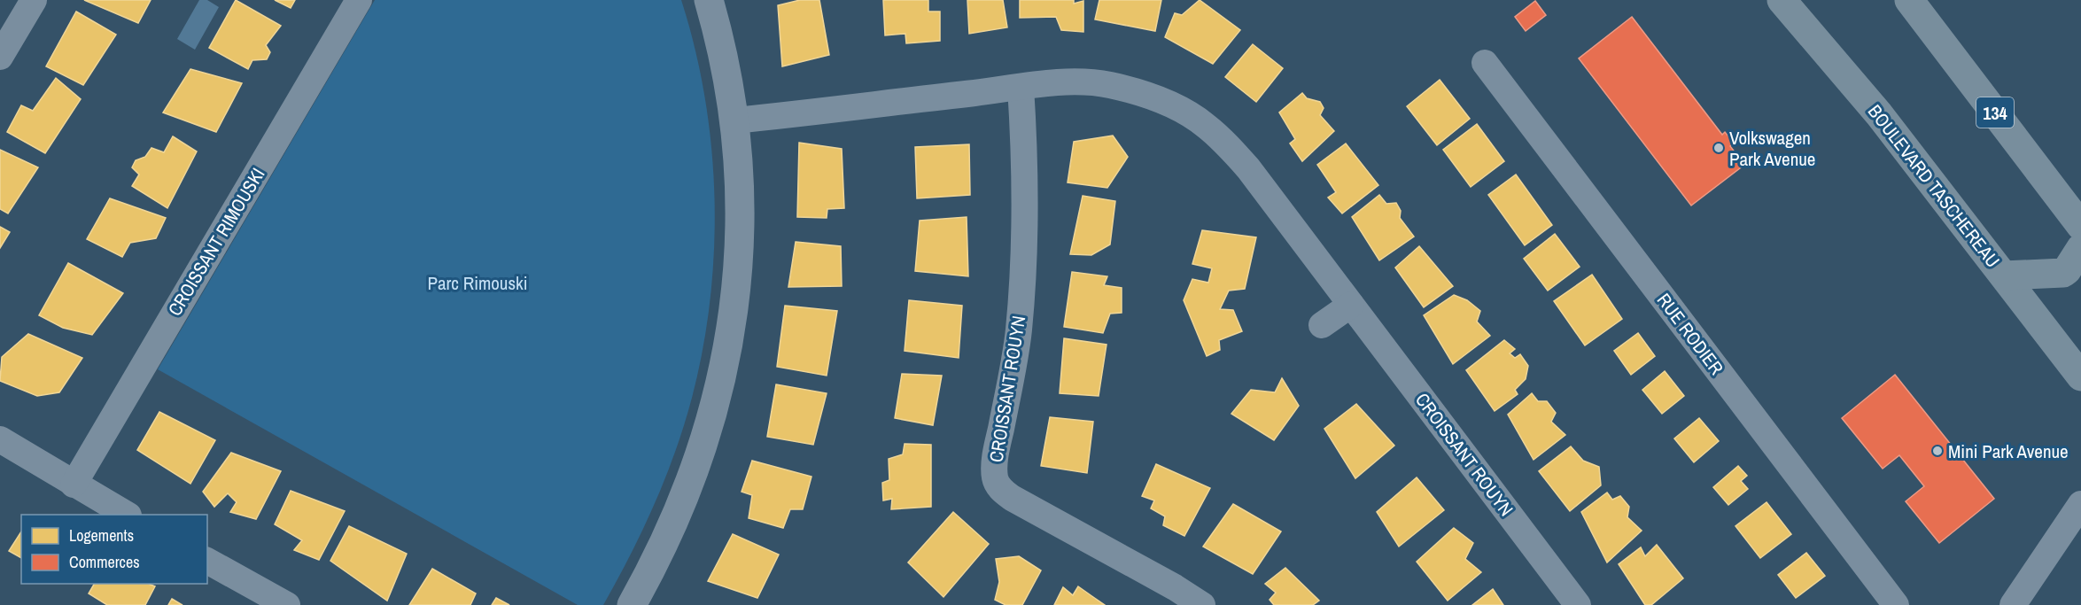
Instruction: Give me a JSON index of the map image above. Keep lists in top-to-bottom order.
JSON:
{
  "streets": {
    "main road": ["134", "BOULEVARD TASCHEREAU"],
    "street": ["CROISSANT RIMOUSKI", "RUE RODIER", "CROISSANT ROUYN"]
  },
  "parks": ["Parc Rimouski"],
  "places": ["Volkswagen Park Avenue", "Mini Park Avenue"],
  "legend": ["Logements", "Commerces"]
}
